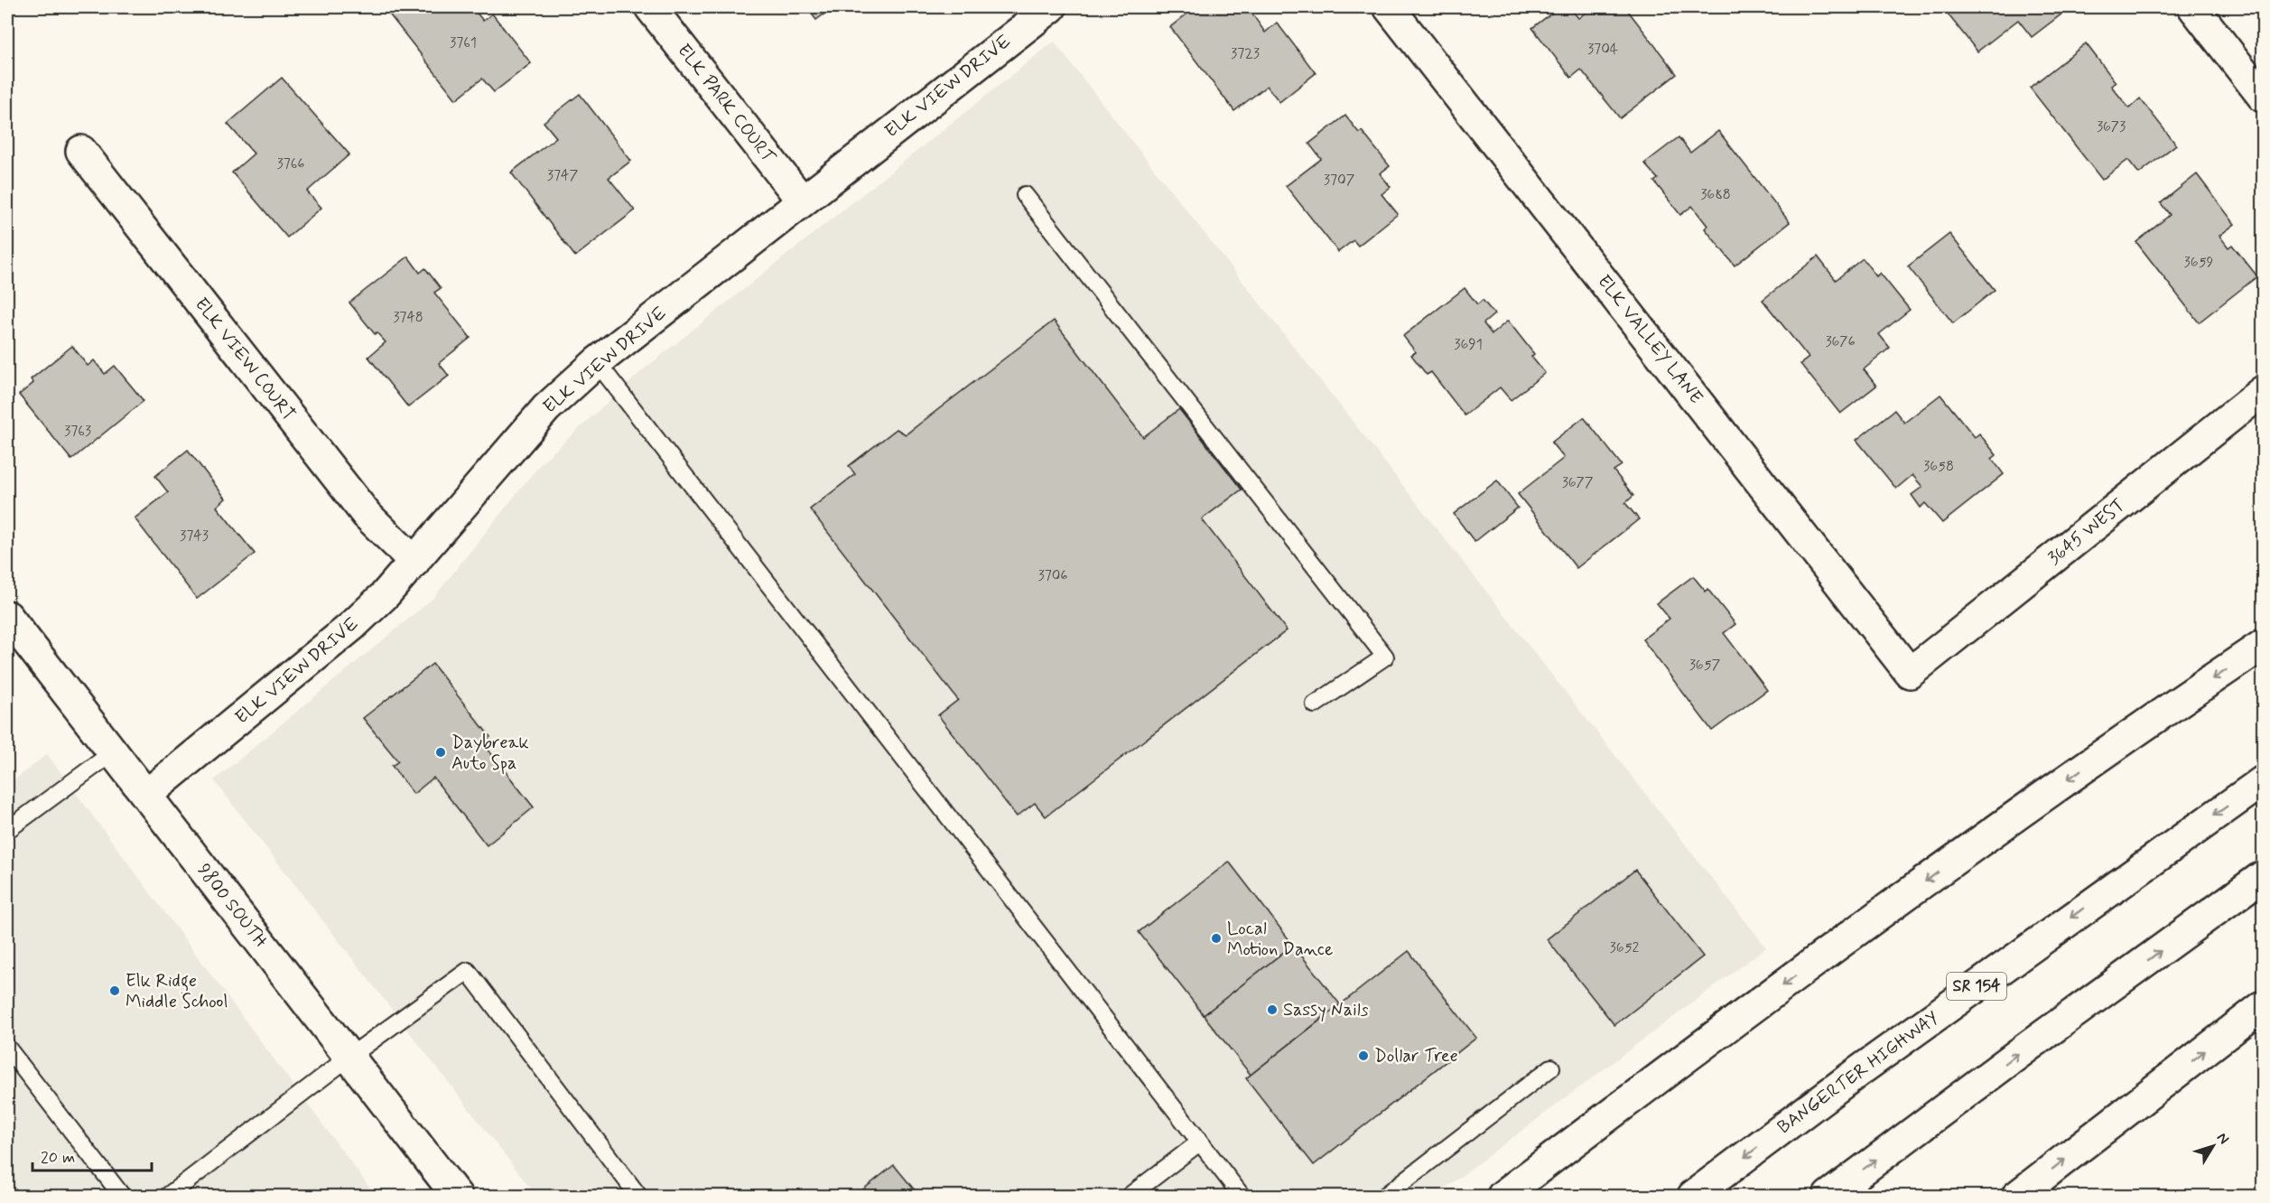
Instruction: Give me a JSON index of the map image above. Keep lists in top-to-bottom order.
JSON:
{
  "streets": {
    "main road": [
      "ELK VIEW DRIVE",
      "ELK PARK COURT",
      "ELK VALLEY LANE",
      "ELK VIEW COURT",
      "3645 WEST",
      "9800 SOUTH",
      "SR 154",
      "BANGERTER HIGHWAY"
    ]
  },
  "crossings": [
    ["ELK VIEW DRIVE", "ELK PARK COURT"],
    ["ELK VIEW DRIVE", "ELK VIEW COURT"],
    ["ELK VIEW DRIVE", "9800 SOUTH"],
    ["ELK VALLEY LANE", "3645 WEST"]
  ],
  "places": [
    "Daybreak Auto Spa",
    "Local Motion Dance",
    "Elk Ridge Middle School",
    "Sassy Nails",
    "Dollar Tree"
  ],
  "house_numbers": [
    "3761",
    "3704",
    "3723",
    "3673",
    "3766",
    "3747",
    "3707",
    "3688",
    "3659",
    "3748",
    "3676",
    "3691",
    "3763",
    "3658",
    "3677",
    "3743",
    "3706",
    "3657",
    "3652"
  ],
  "scale_bar": "20 m",
  "north": "top right"
}
